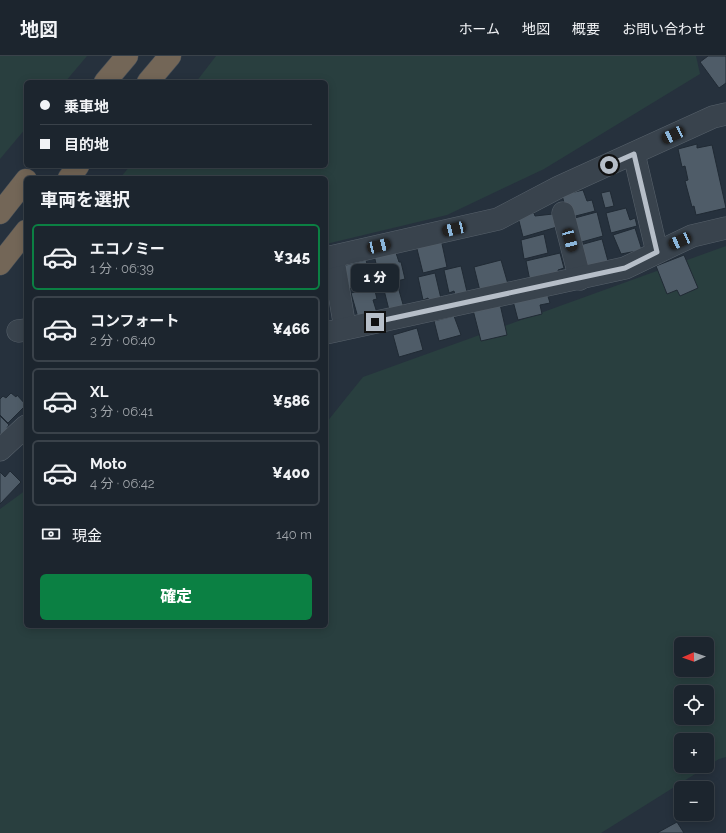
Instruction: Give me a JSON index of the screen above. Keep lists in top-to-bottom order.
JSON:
{
  "north": "left",
  "page": {
    "header": "地図",
    "nav": [
      "ホーム",
      "地図",
      "概要",
      "お問い合わせ"
    ],
    "banner": ["乗車地", "目的地"],
    "heading": "車両を選択",
    "list": [
      {
        "name": "エコノミー",
        "note": "1 分 · 06:39",
        "value": "¥345"
      },
      {
        "name": "コンフォート",
        "note": "2 分 · 06:40",
        "value": "¥466"
      },
      {
        "name": "XL",
        "note": "3 分 · 06:41",
        "value": "¥586"
      },
      {
        "name": "Moto",
        "note": "4 分 · 06:42",
        "value": "¥400"
      }
    ],
    "bubble": "1 分",
    "pay": ["現金", "140 m"],
    "buttons": "確定",
    "map_buttons": ["+", "−"]
  }
}
